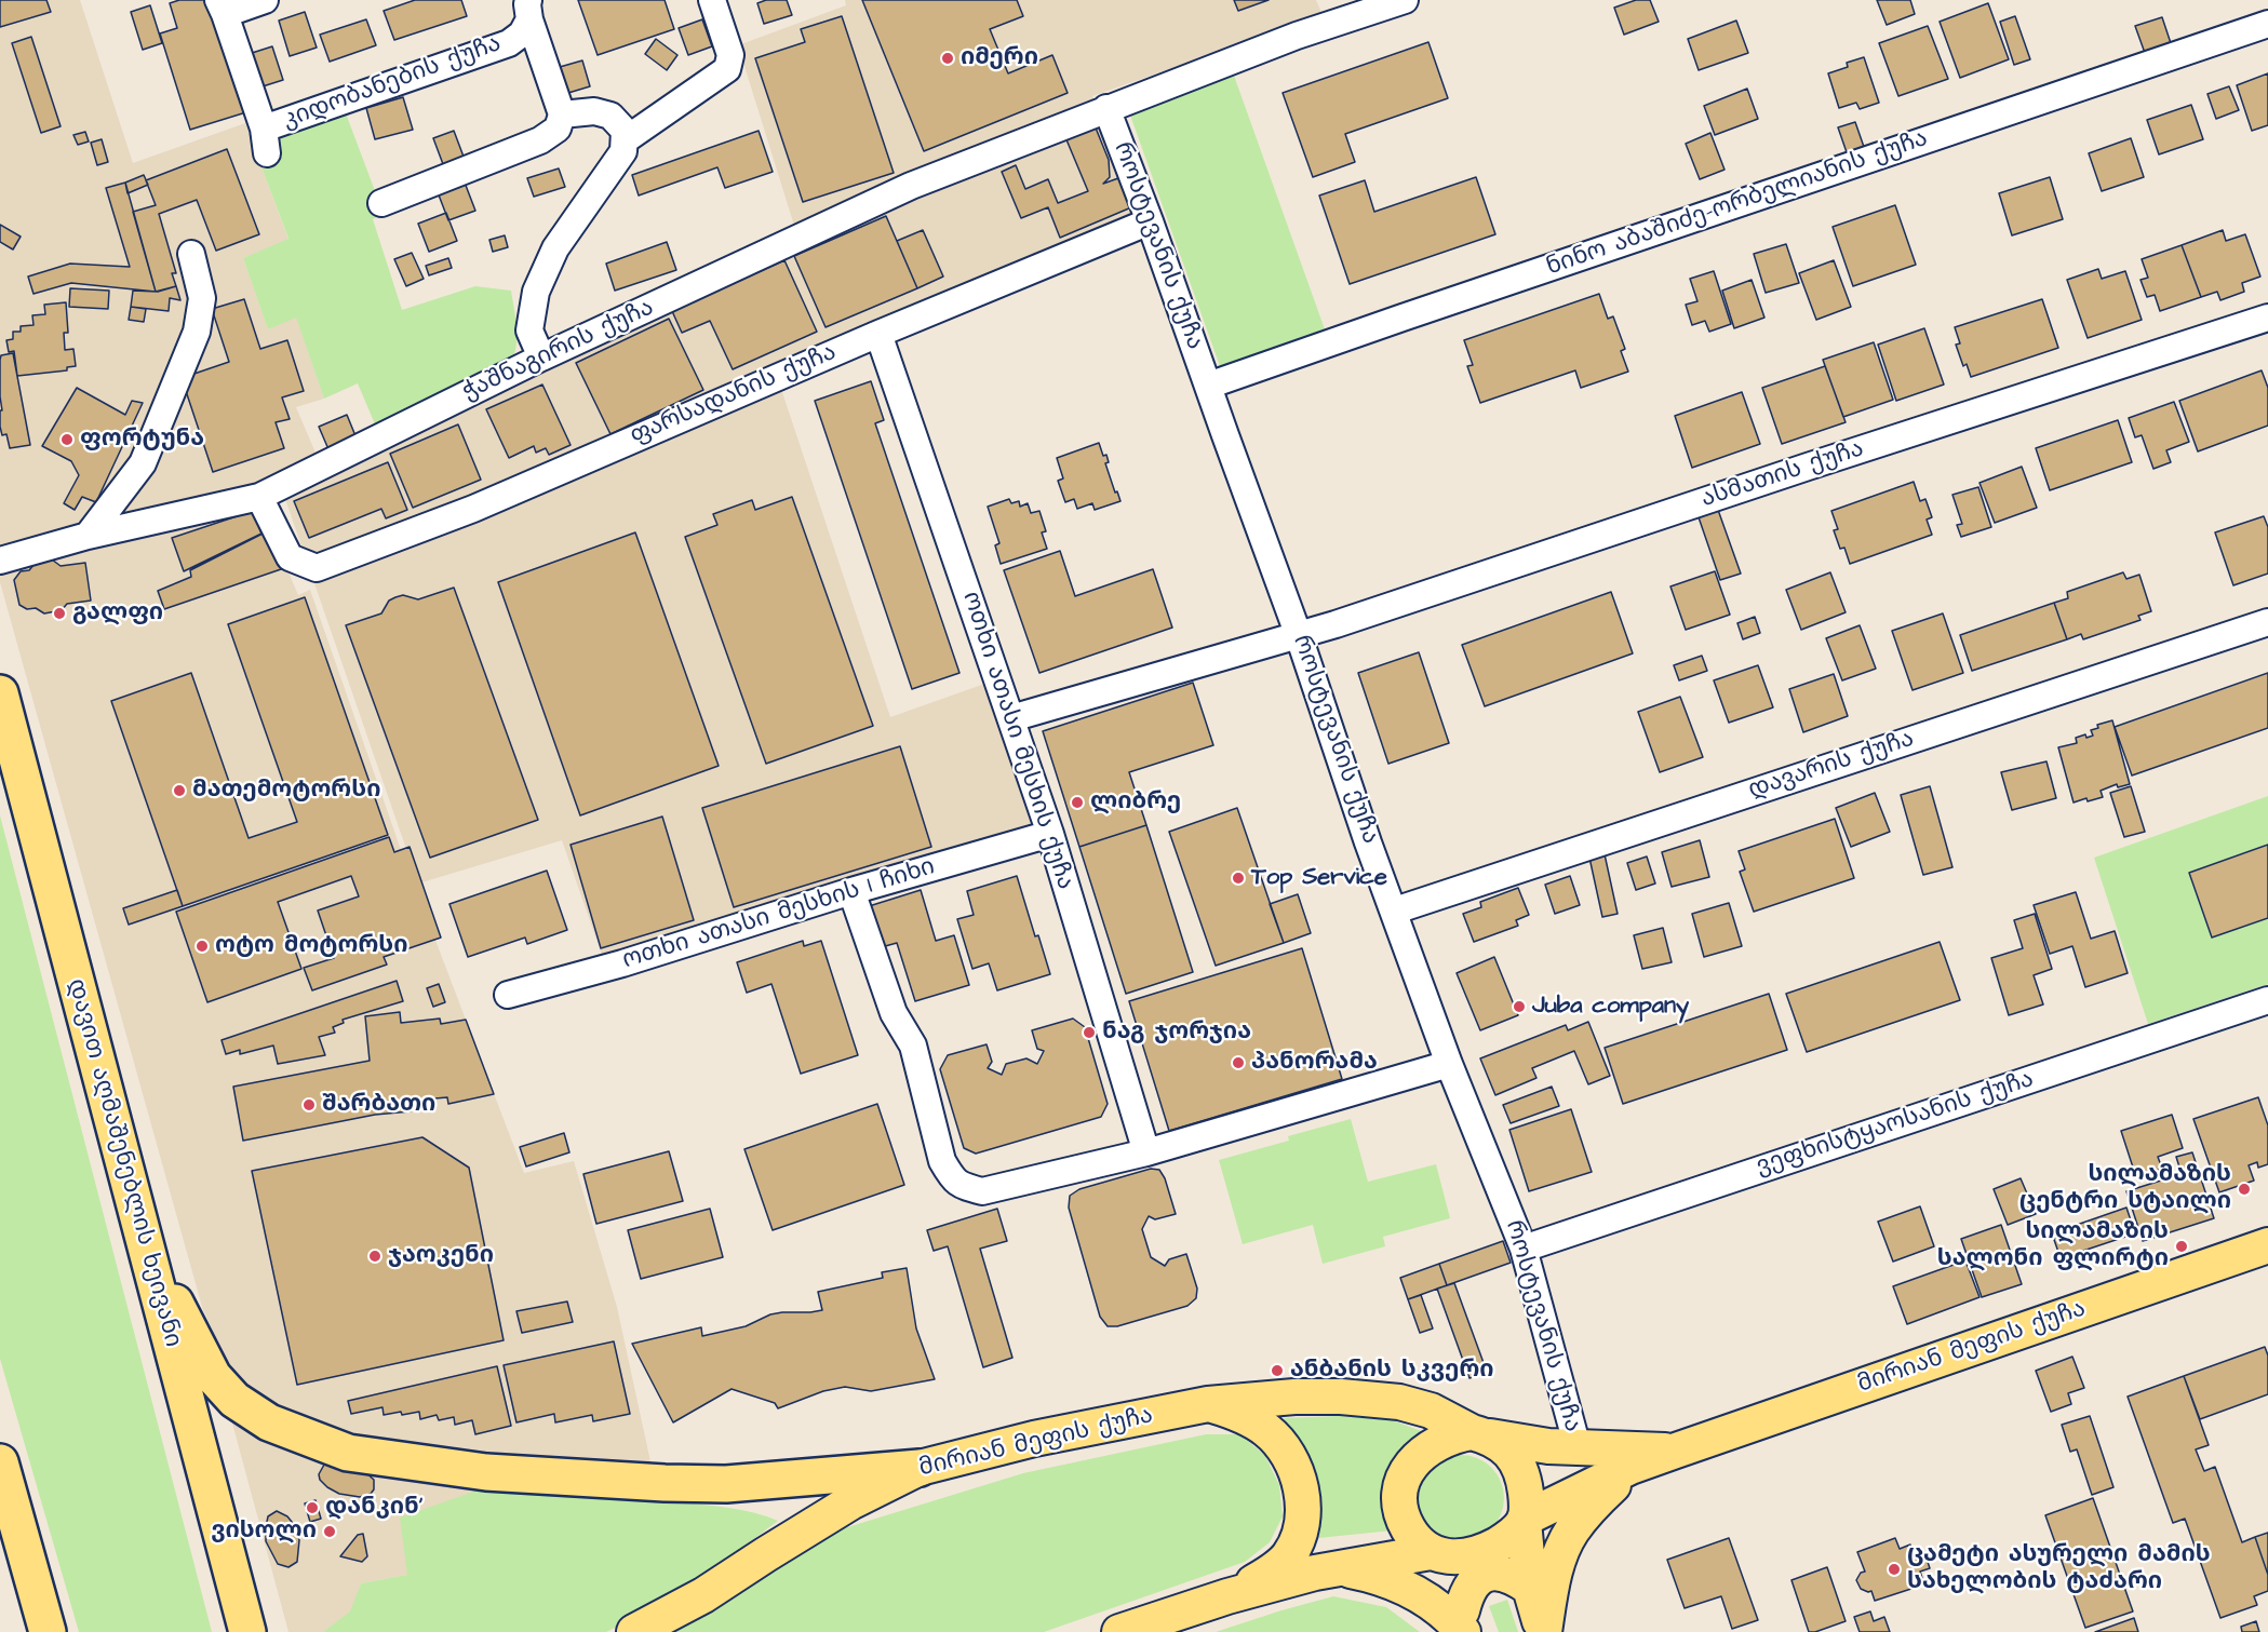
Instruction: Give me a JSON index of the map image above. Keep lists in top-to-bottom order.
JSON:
{
  "streets": {
    "highway": ["დავით აღმაშენებლის ხეივანი"],
    "main road": ["მირიან მეფის ქუჩა"],
    "street": [
      "კიდობანების ქუჩა",
      "ნინო აბაშიძე-ორბელიანის ქუჩა",
      "როსტევანის ქუჩა",
      "ჭაშნაგირის ქუჩა",
      "ფარსადანის ქუჩა",
      "ასმათის ქუჩა",
      "ოთხი ათასი მესხის ქუჩა",
      "დავარის ქუჩა",
      "ოთხი ათასი მესხის I ჩიხი",
      "ვეფხისტყაოსანის ქუჩა"
    ]
  },
  "crossings": [
    ["ნინო აბაშიძე-ორბელიანის ქუჩა", "როსტევანის ქუჩა"],
    ["როსტევანის ქუჩა", "ჭაშნაგირის ქუჩა"],
    ["როსტევანის ქუჩა", "ფარსადანის ქუჩა"],
    ["როსტევანის ქუჩა", "ასმათის ქუჩა"],
    ["როსტევანის ქუჩა", "დავარის ქუჩა"],
    ["როსტევანის ქუჩა", "ვეფხისტყაოსანის ქუჩა"],
    ["როსტევანის ქუჩა", "მირიან მეფის ქუჩა"],
    ["ჭაშნაგირის ქუჩა", "ფარსადანის ქუჩა"],
    ["ფარსადანის ქუჩა", "ოთხი ათასი მესხის ქუჩა"],
    ["ასმათის ქუჩა", "ოთხი ათასი მესხის ქუჩა"],
    ["ოთხი ათასი მესხის ქუჩა", "ოთხი ათასი მესხის I ჩიხი"]
  ],
  "places": [
    "იმერი",
    "ფორტუნა",
    "გალფი",
    "მათემოტორსი",
    "ლიბრე",
    "Top Service",
    "ოტო მოტორსი",
    "Juba company",
    "ნაგ ჯორჯია",
    "პანორამა",
    "შარბათი",
    "სილამაზის ცენტრი სტაილი",
    "სილამაზის სალონი ფლირტი",
    "ჯაოკენი",
    "ანბანის სკვერი",
    "დანკინ'",
    "ვისოლი",
    "ცამეტი ასურელი მამის სახელობის ტაძარი"
  ]
}
